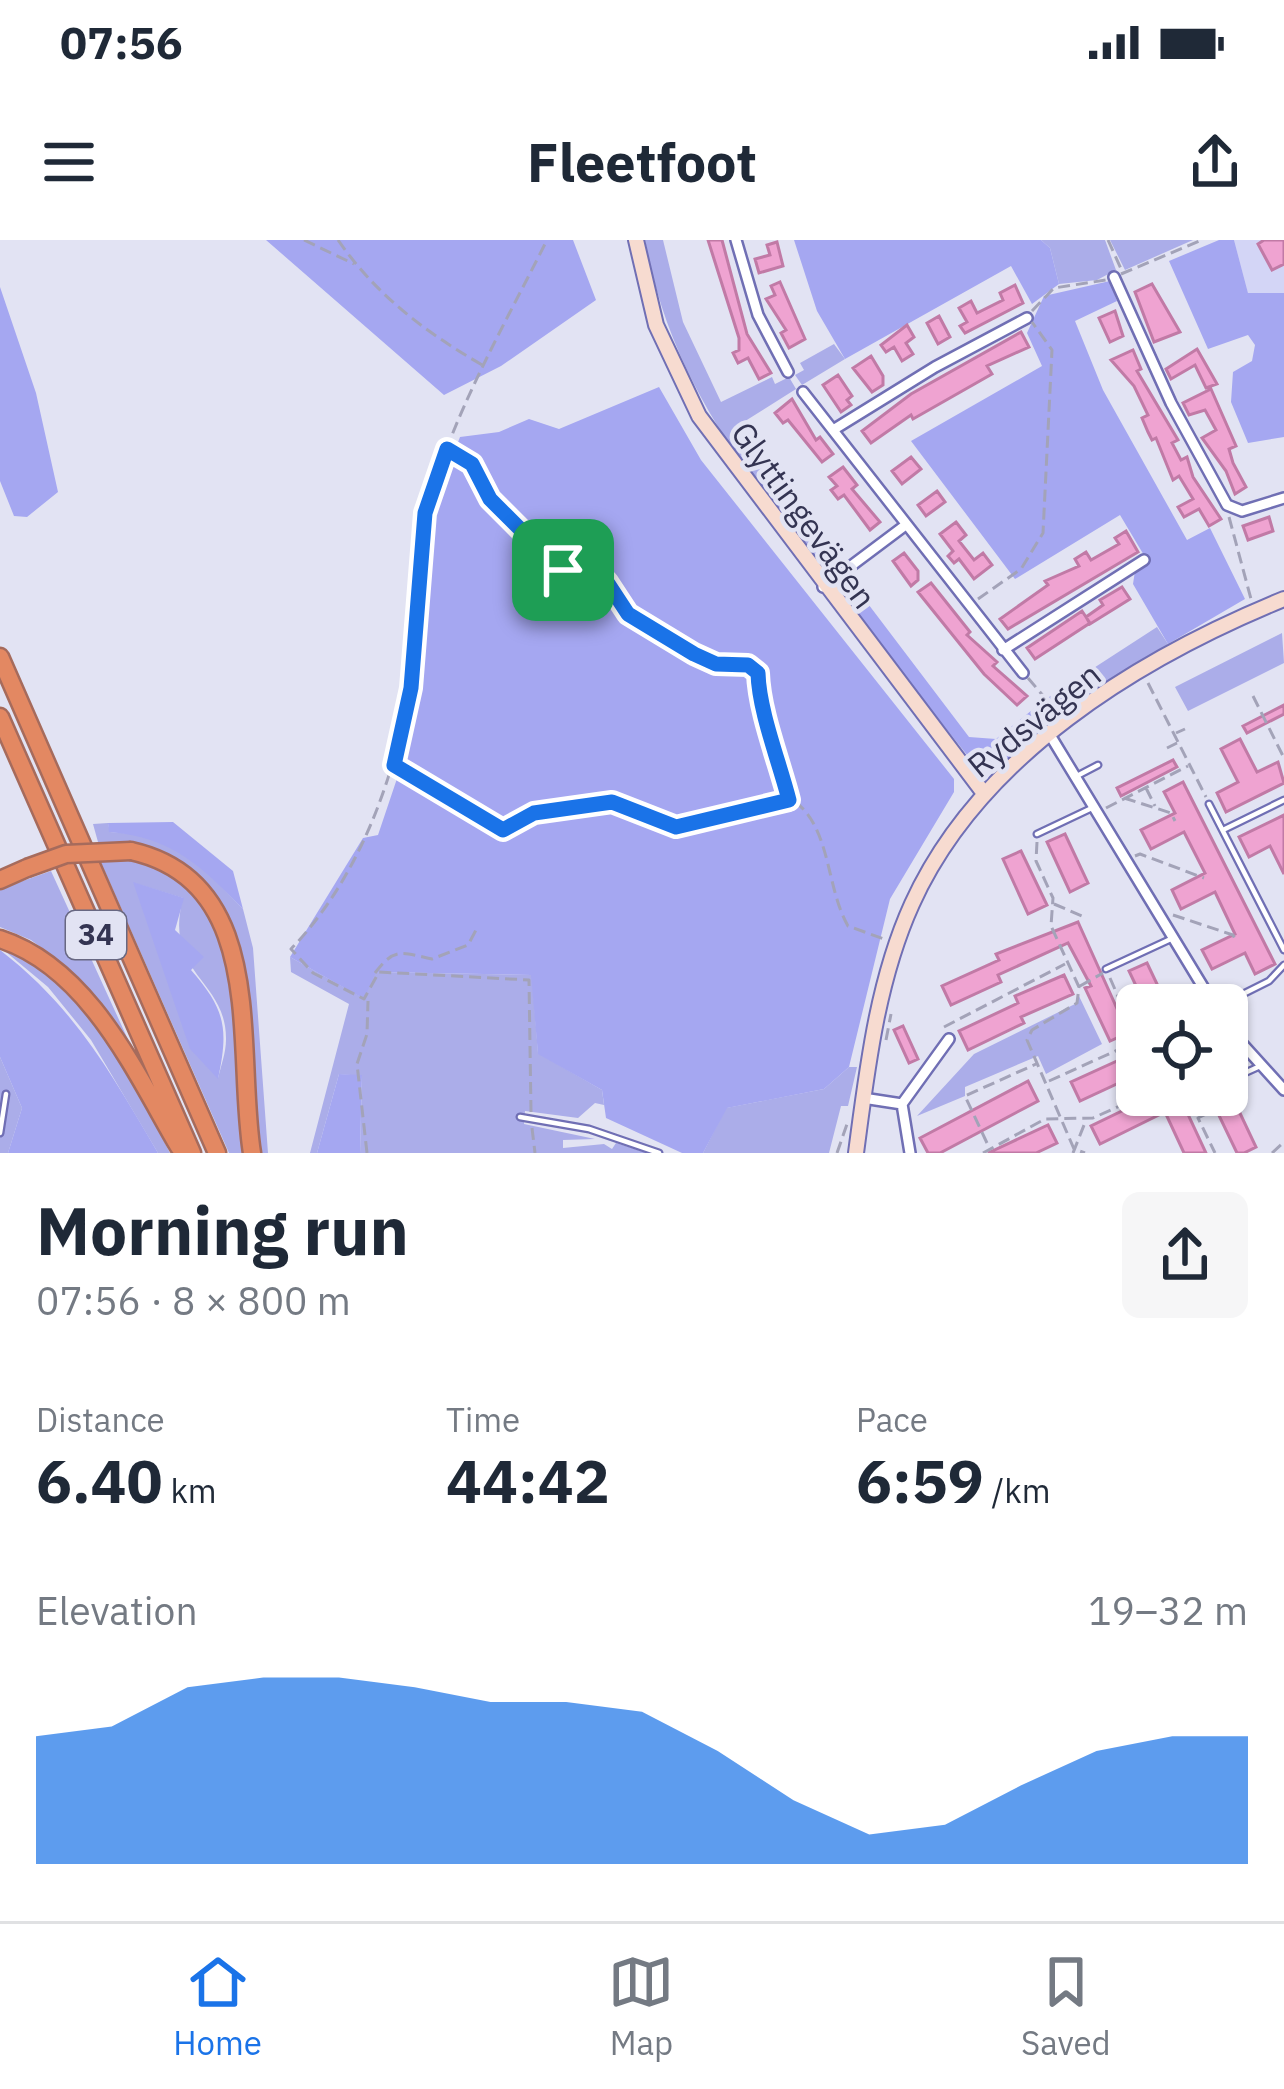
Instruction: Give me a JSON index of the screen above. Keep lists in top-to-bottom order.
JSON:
{
  "streets": {
    "highway": ["34"],
    "street": ["Glyttingevägen", "Rydsvägen"]
  },
  "crossings": [
    ["Glyttingevägen", "Rydsvägen"]
  ],
  "page": {
    "status": "07:56",
    "header": "Fleetfoot",
    "heading": ["Morning run", "07:56 · 8 × 800 m"],
    "stats": [
      ["Distance", "6.40 km"],
      ["Time", "44:42"],
      ["Pace", "6:59 /km"]
    ],
    "chart": ["Elevation", "19–32 m"],
    "tabs": ["Home", "Map", "Saved"]
  }
}
